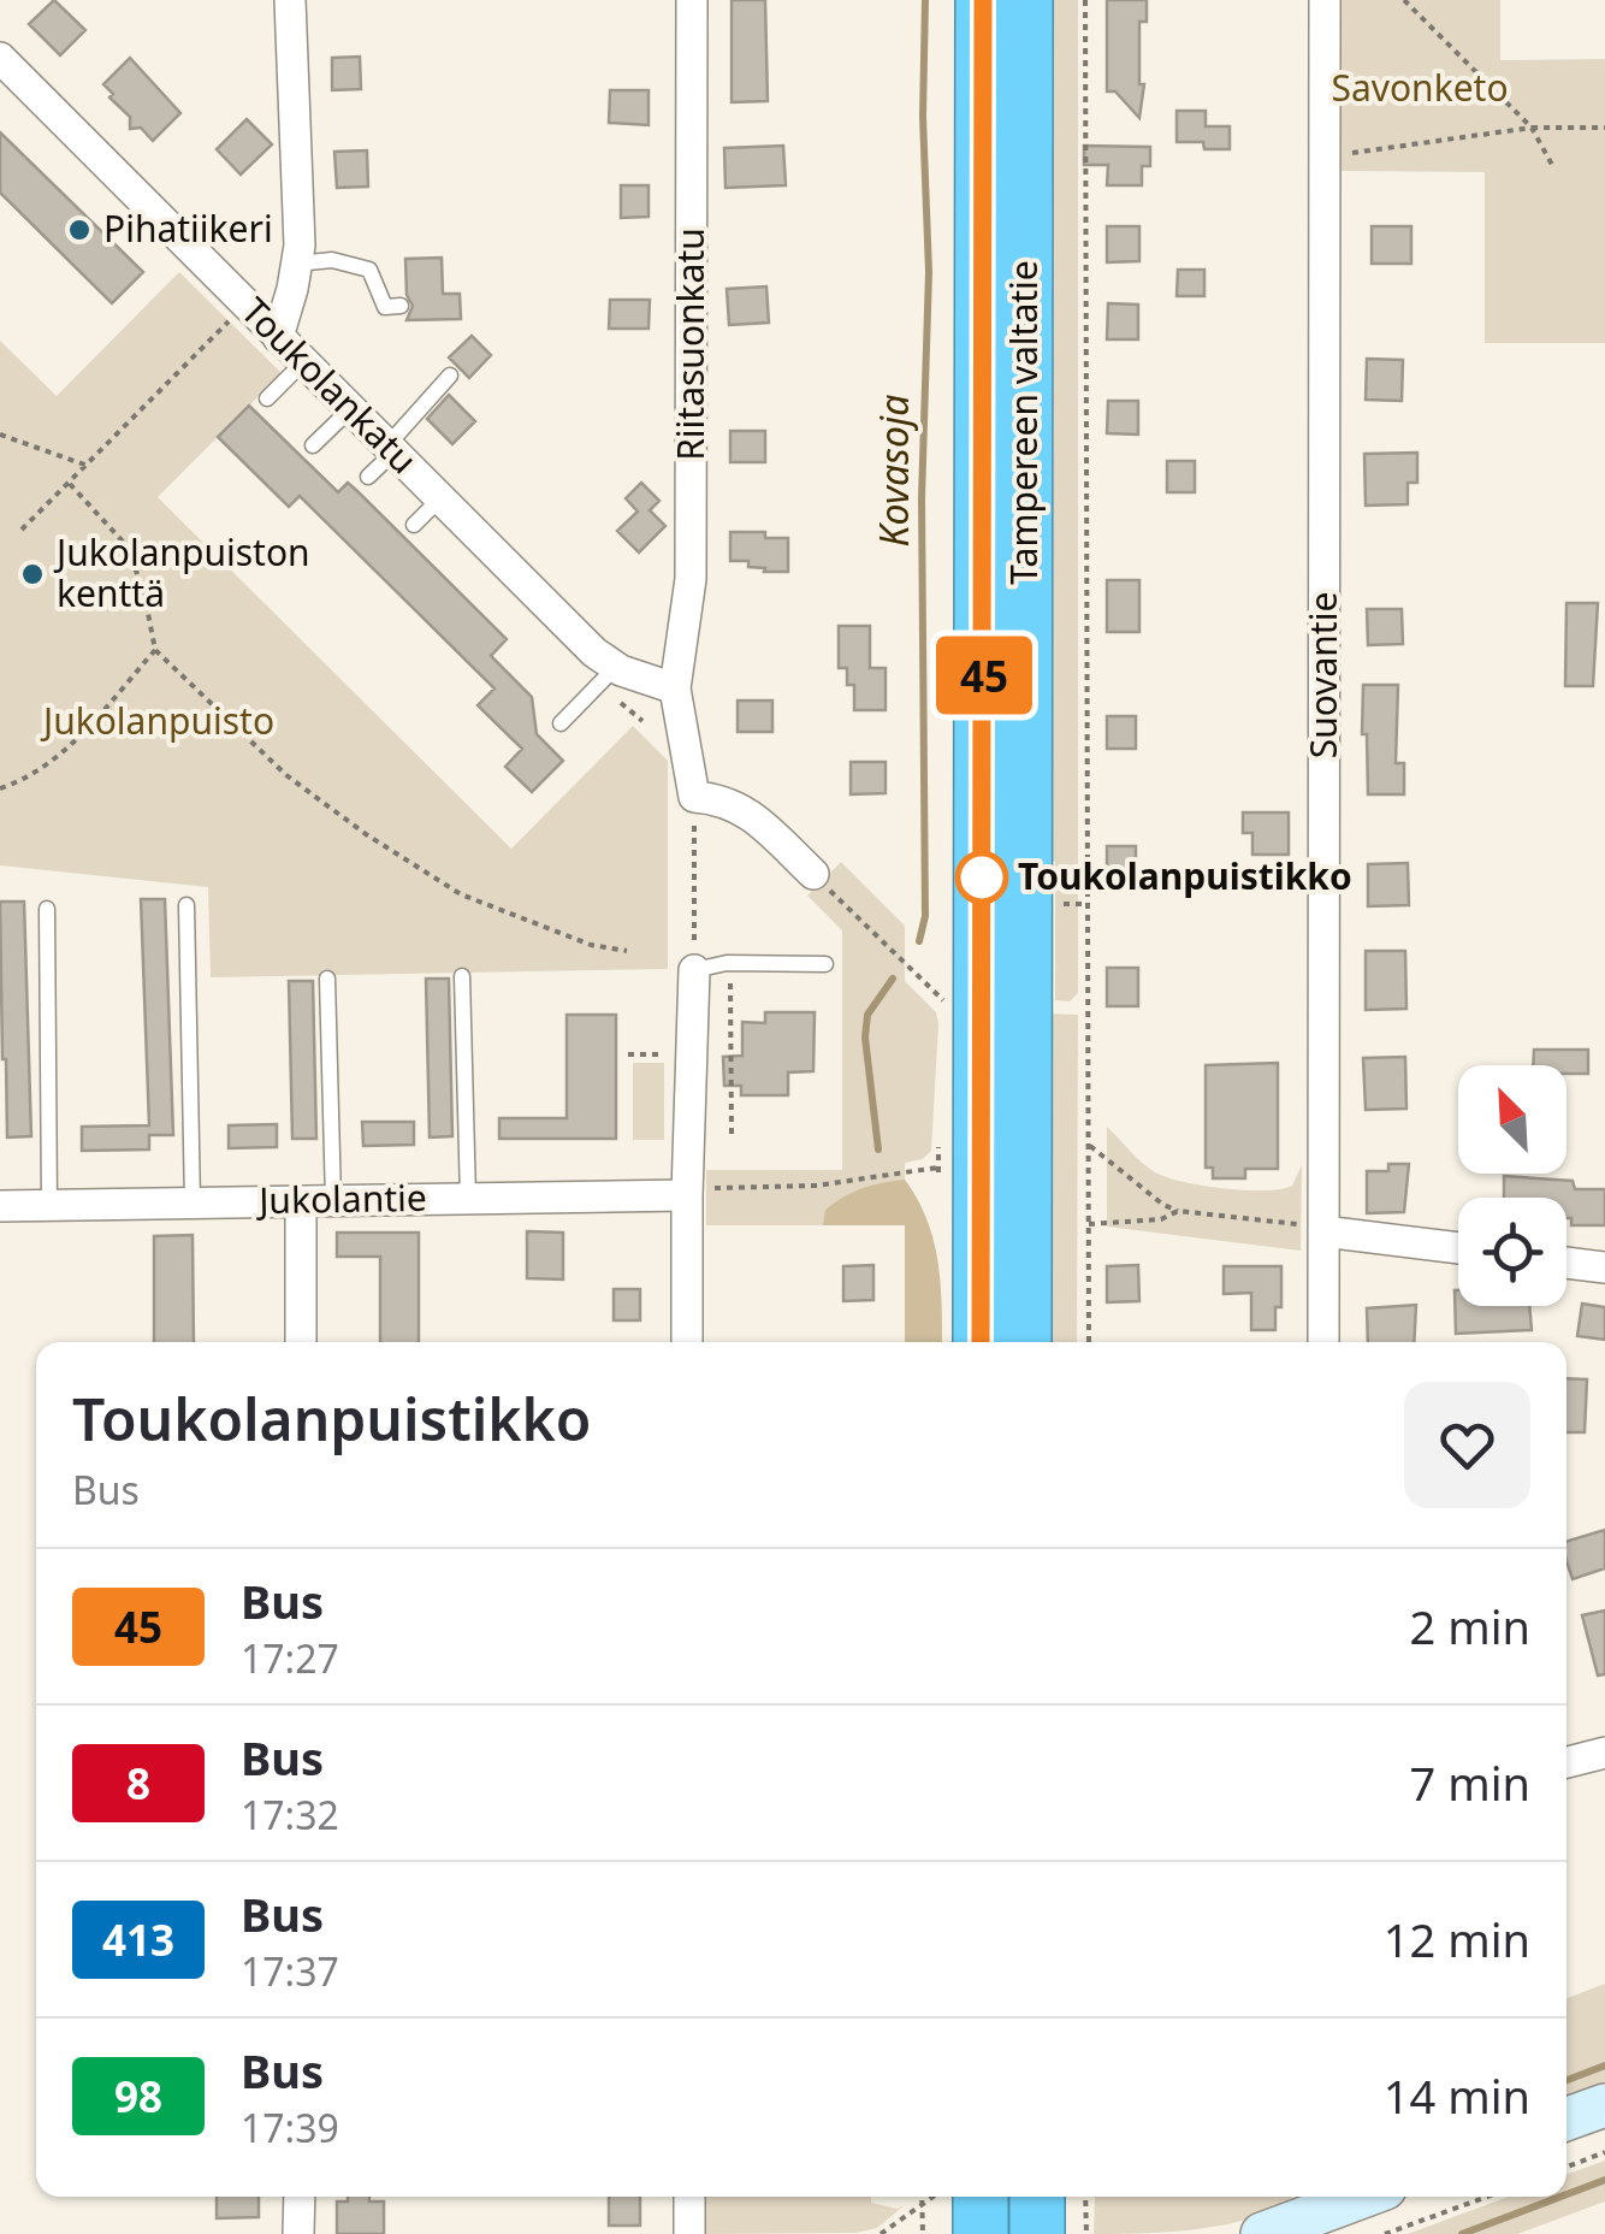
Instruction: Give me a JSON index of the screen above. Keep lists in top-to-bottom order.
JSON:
{
  "streets": {
    "highway": ["Tampereen valtatie"],
    "street": [
      "Riitasuonkatu",
      "Toukolankatu",
      "Suovantie",
      "Jukolantie"
    ]
  },
  "crossings": [
    ["Riitasuonkatu", "Toukolankatu"]
  ],
  "water": ["Kovasoja"],
  "parks": ["Savonketo", "Jukolanpuisto"],
  "places": ["Pihatiikeri", "Jukolanpuiston kenttä", "Toukolanpuistikko"],
  "lines": ["bus line 45"],
  "north": "top left",
  "page": {
    "on_map": "45",
    "heading": ["Toukolanpuistikko", "Bus"],
    "list": [
      {
        "mark": "45",
        "name": "Bus",
        "note": "17:27",
        "value": "2 min"
      },
      {
        "mark": "8",
        "name": "Bus",
        "note": "17:32",
        "value": "7 min"
      },
      {
        "mark": "413",
        "name": "Bus",
        "note": "17:37",
        "value": "12 min"
      },
      {
        "mark": "98",
        "name": "Bus",
        "note": "17:39",
        "value": "14 min"
      }
    ]
  }
}
